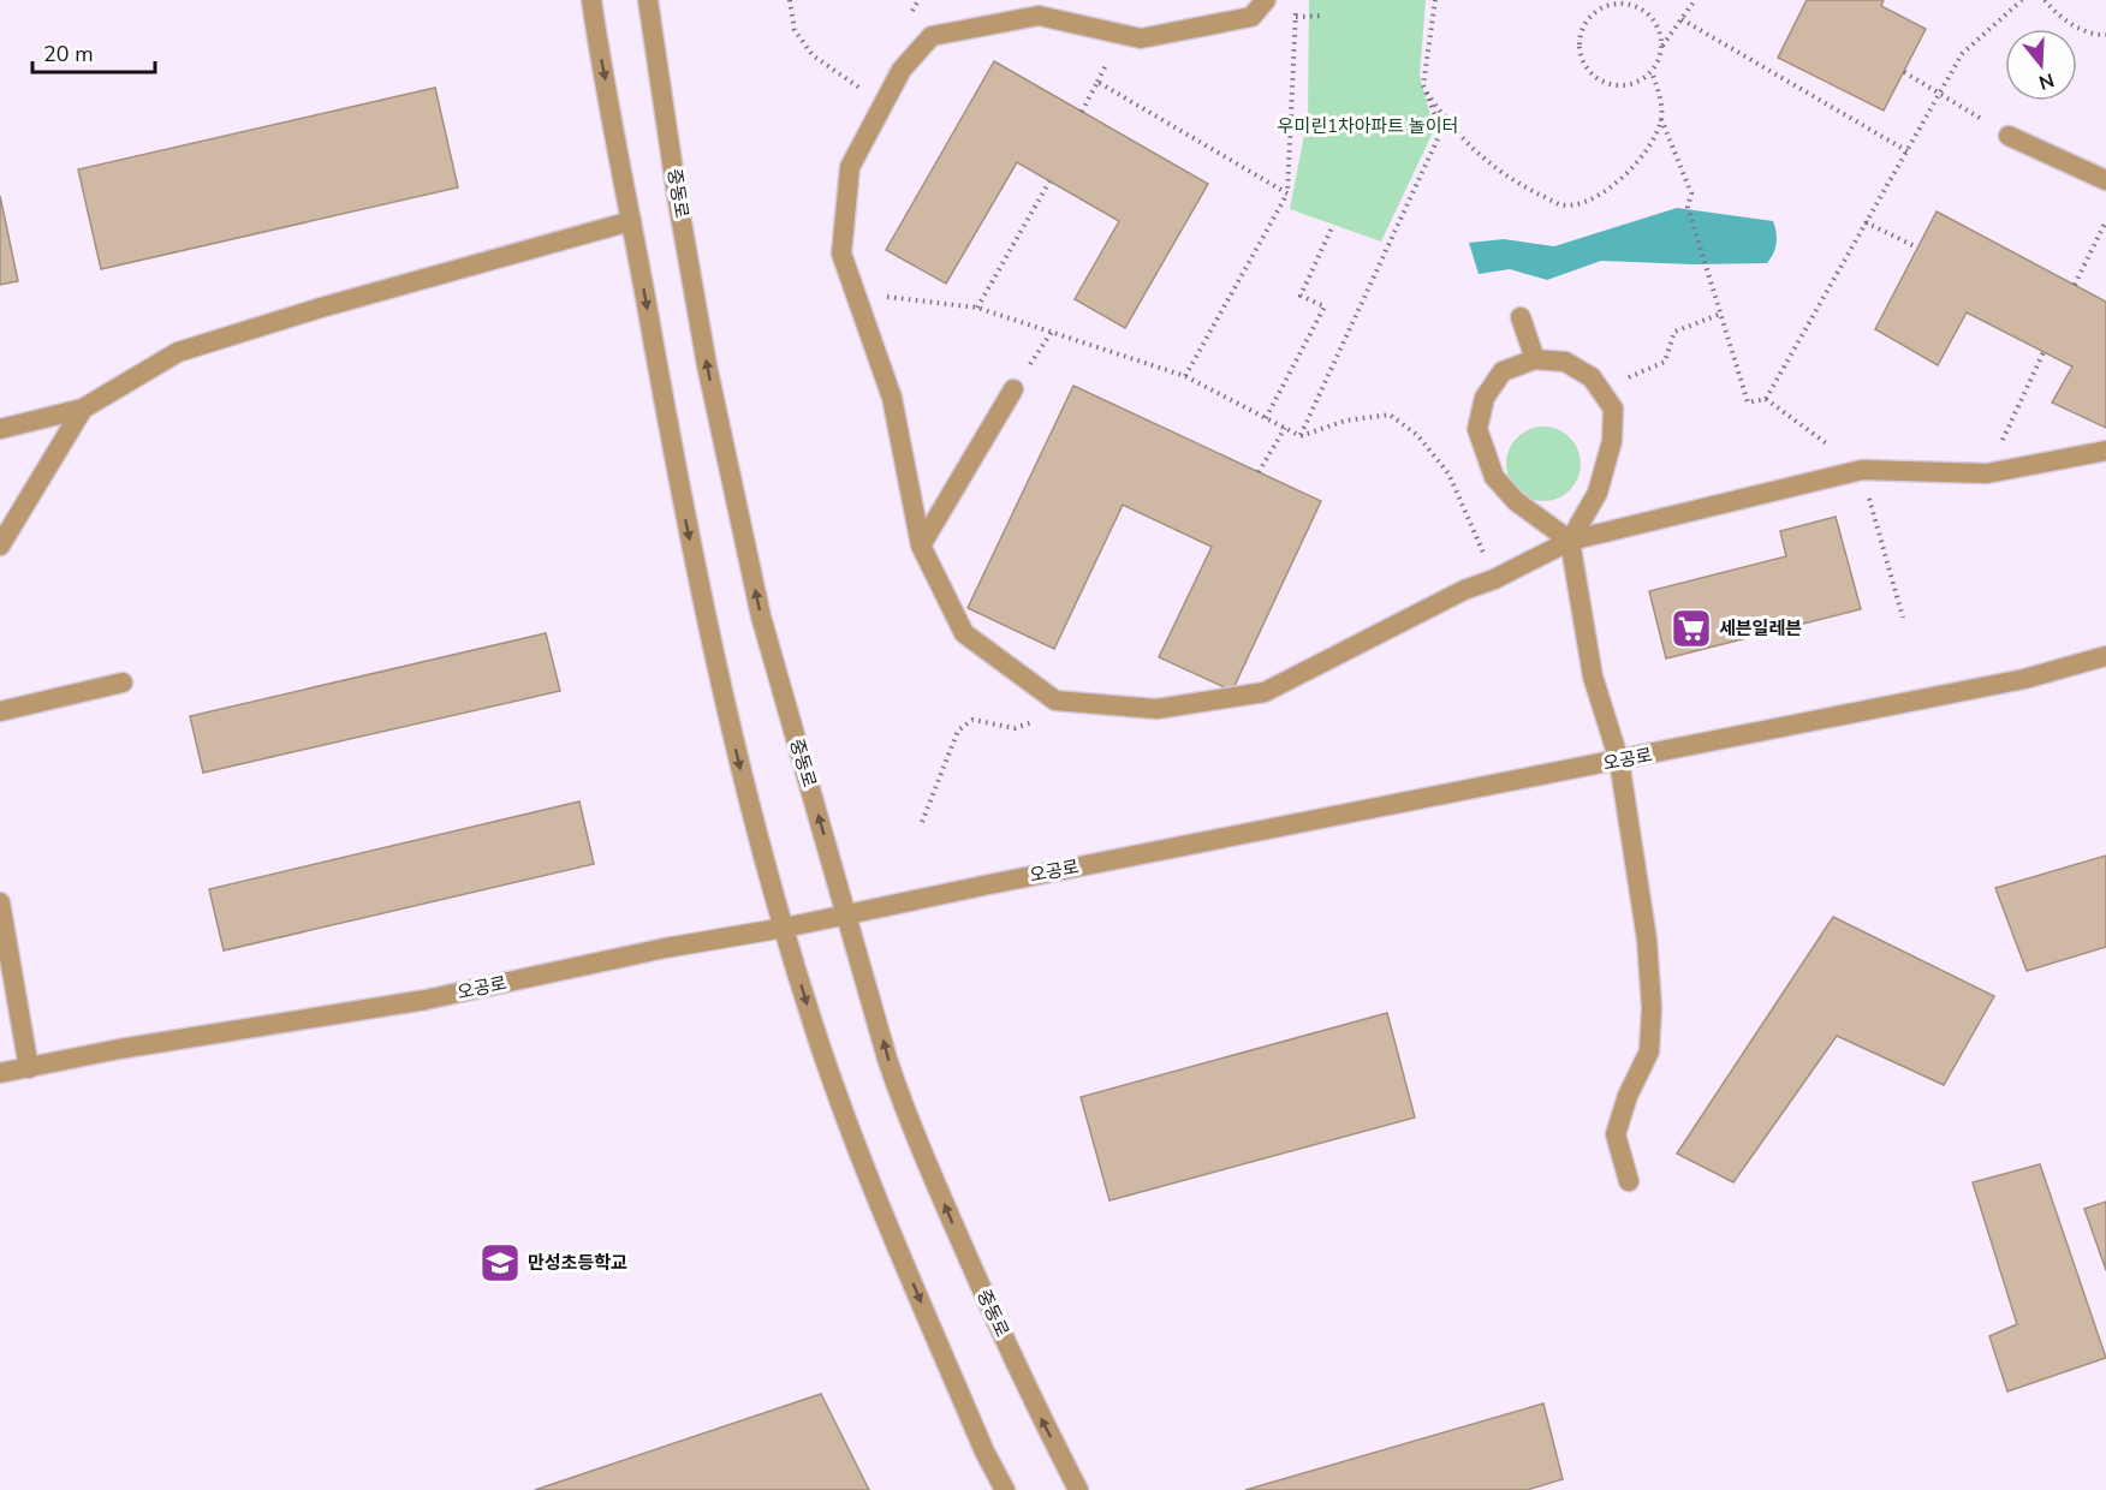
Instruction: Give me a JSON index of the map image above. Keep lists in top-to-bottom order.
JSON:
{
  "streets": {
    "street": ["중동로", "오공로"]
  },
  "crossings": [
    ["중동로", "오공로"]
  ],
  "parks": ["우미린1차아파트 놀이터"],
  "places": {
    "supermarket": ["세븐일레븐"],
    "school or university": ["만성초등학교"]
  },
  "scale_bar": "20 m",
  "north": "bottom"
}
